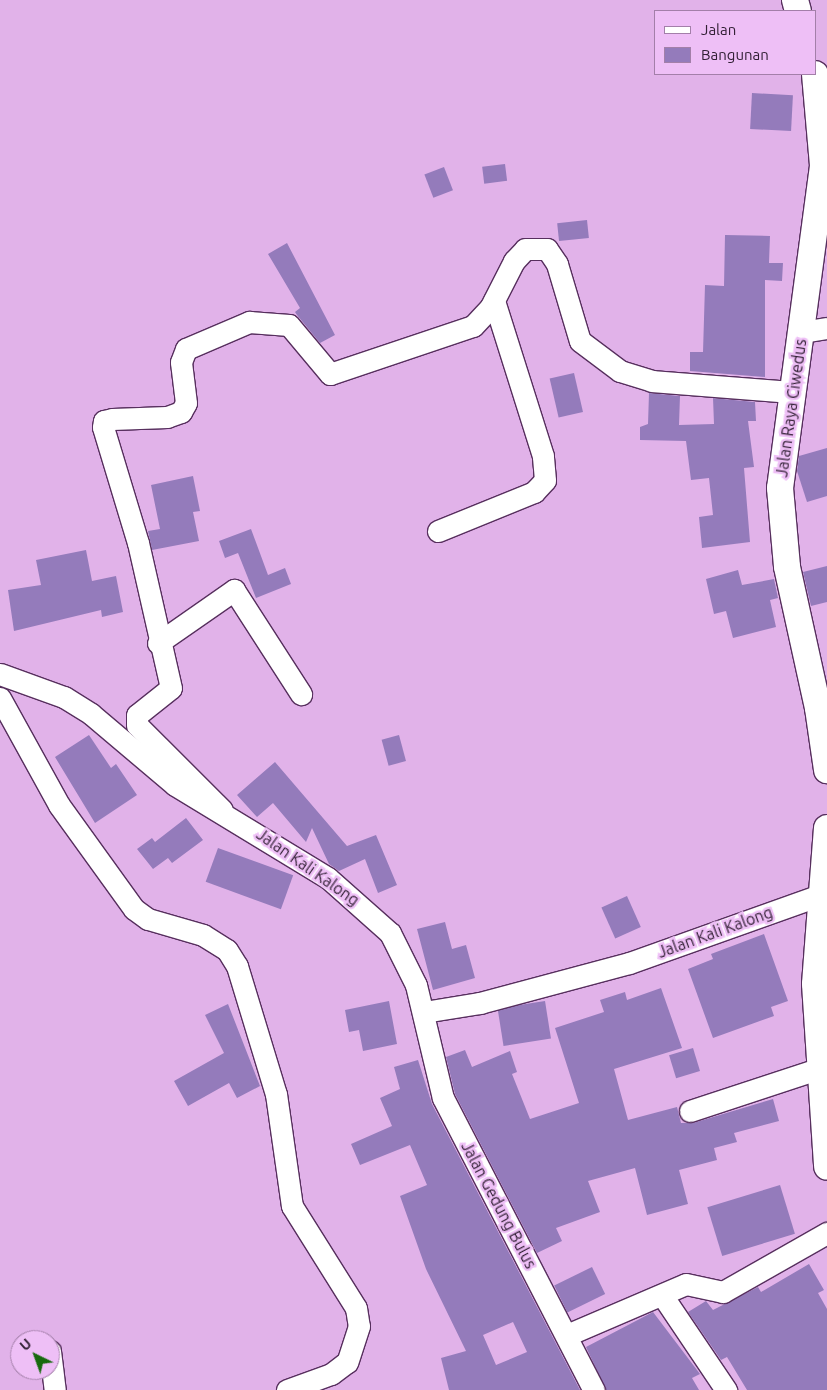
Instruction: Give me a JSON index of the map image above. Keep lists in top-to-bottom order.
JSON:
{
  "streets": {
    "street": ["Jalan Raya Ciwedus", "Jalan Kali Kalong", "Jalan Gedung Bulus"]
  },
  "crossings": [
    ["Jalan Kali Kalong", "Jalan Gedung Bulus"]
  ],
  "legend": ["Jalan", "Bangunan"],
  "north": "top left"
}
